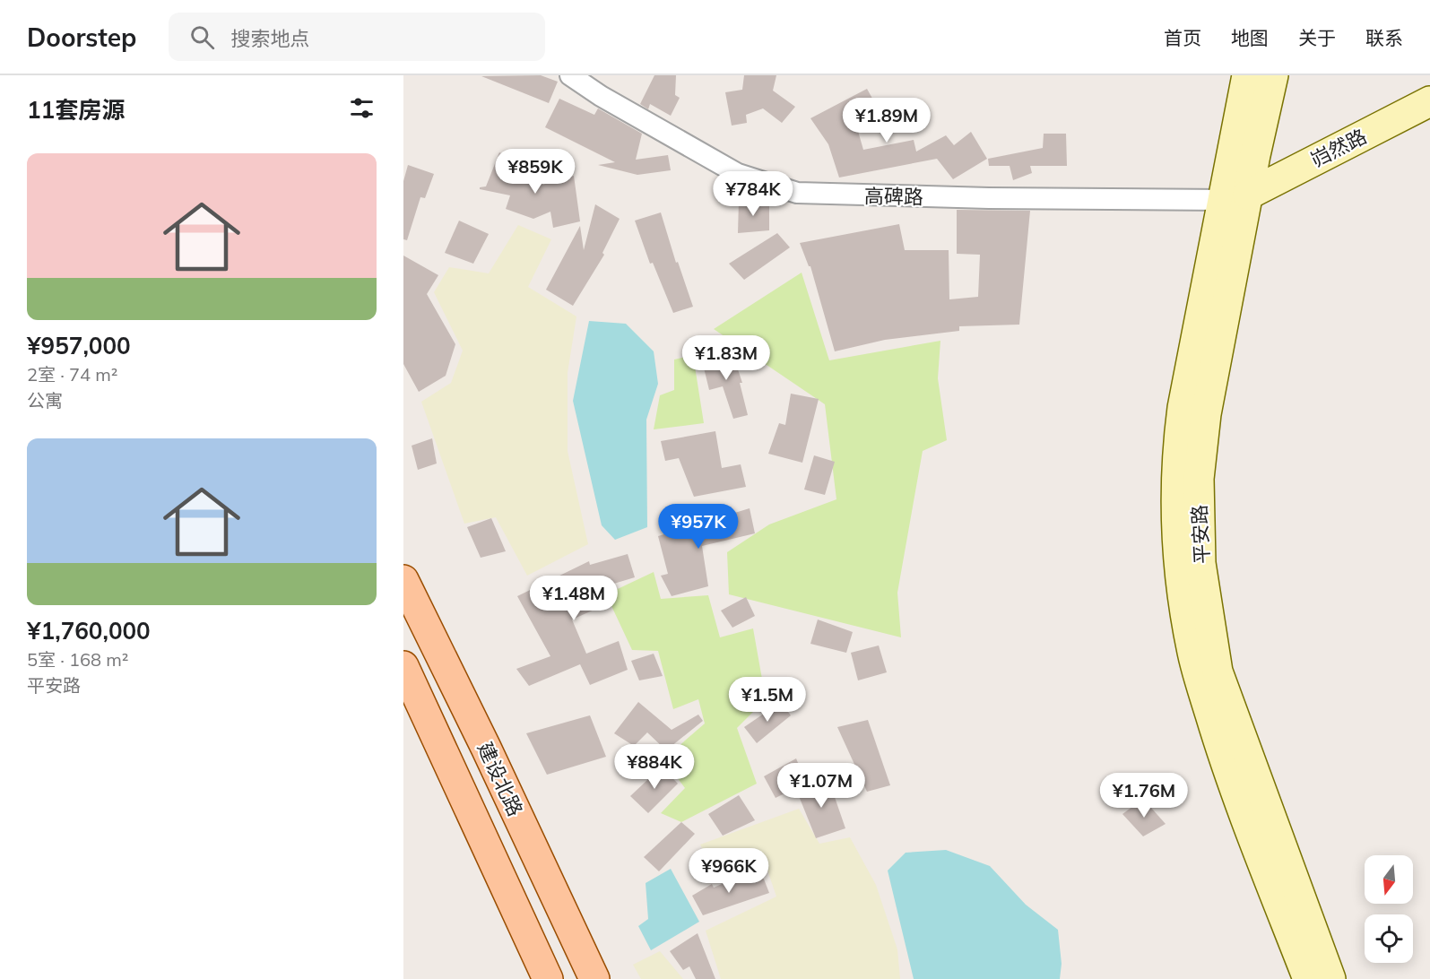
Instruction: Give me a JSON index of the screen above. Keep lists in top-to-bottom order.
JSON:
{
  "streets": {
    "main road": ["建设北路"],
    "street": ["岿然路", "高碑路", "平安路"]
  },
  "crossings": [
    ["岿然路", "高碑路"],
    ["岿然路", "平安路"],
    ["高碑路", "平安路"]
  ],
  "north": "bottom",
  "page": {
    "header": "Doorstep",
    "search": "搜索地点",
    "nav": [
      "首页",
      "地图",
      "关于",
      "联系"
    ],
    "heading": "11套房源",
    "price": [
      "¥1.89M",
      "¥859K",
      "¥784K",
      "¥1.83M",
      "¥957K",
      "¥1.48M",
      "¥1.5M",
      "¥884K",
      "¥1.07M",
      "¥1.76M",
      "¥966K"
    ],
    "list": [
      {
        "name": "¥957,000",
        "note": "2室 · 74 m² · 公寓"
      },
      {
        "name": "¥1,760,000",
        "note": "5室 · 168 m² · 平安路"
      }
    ]
  }
}
